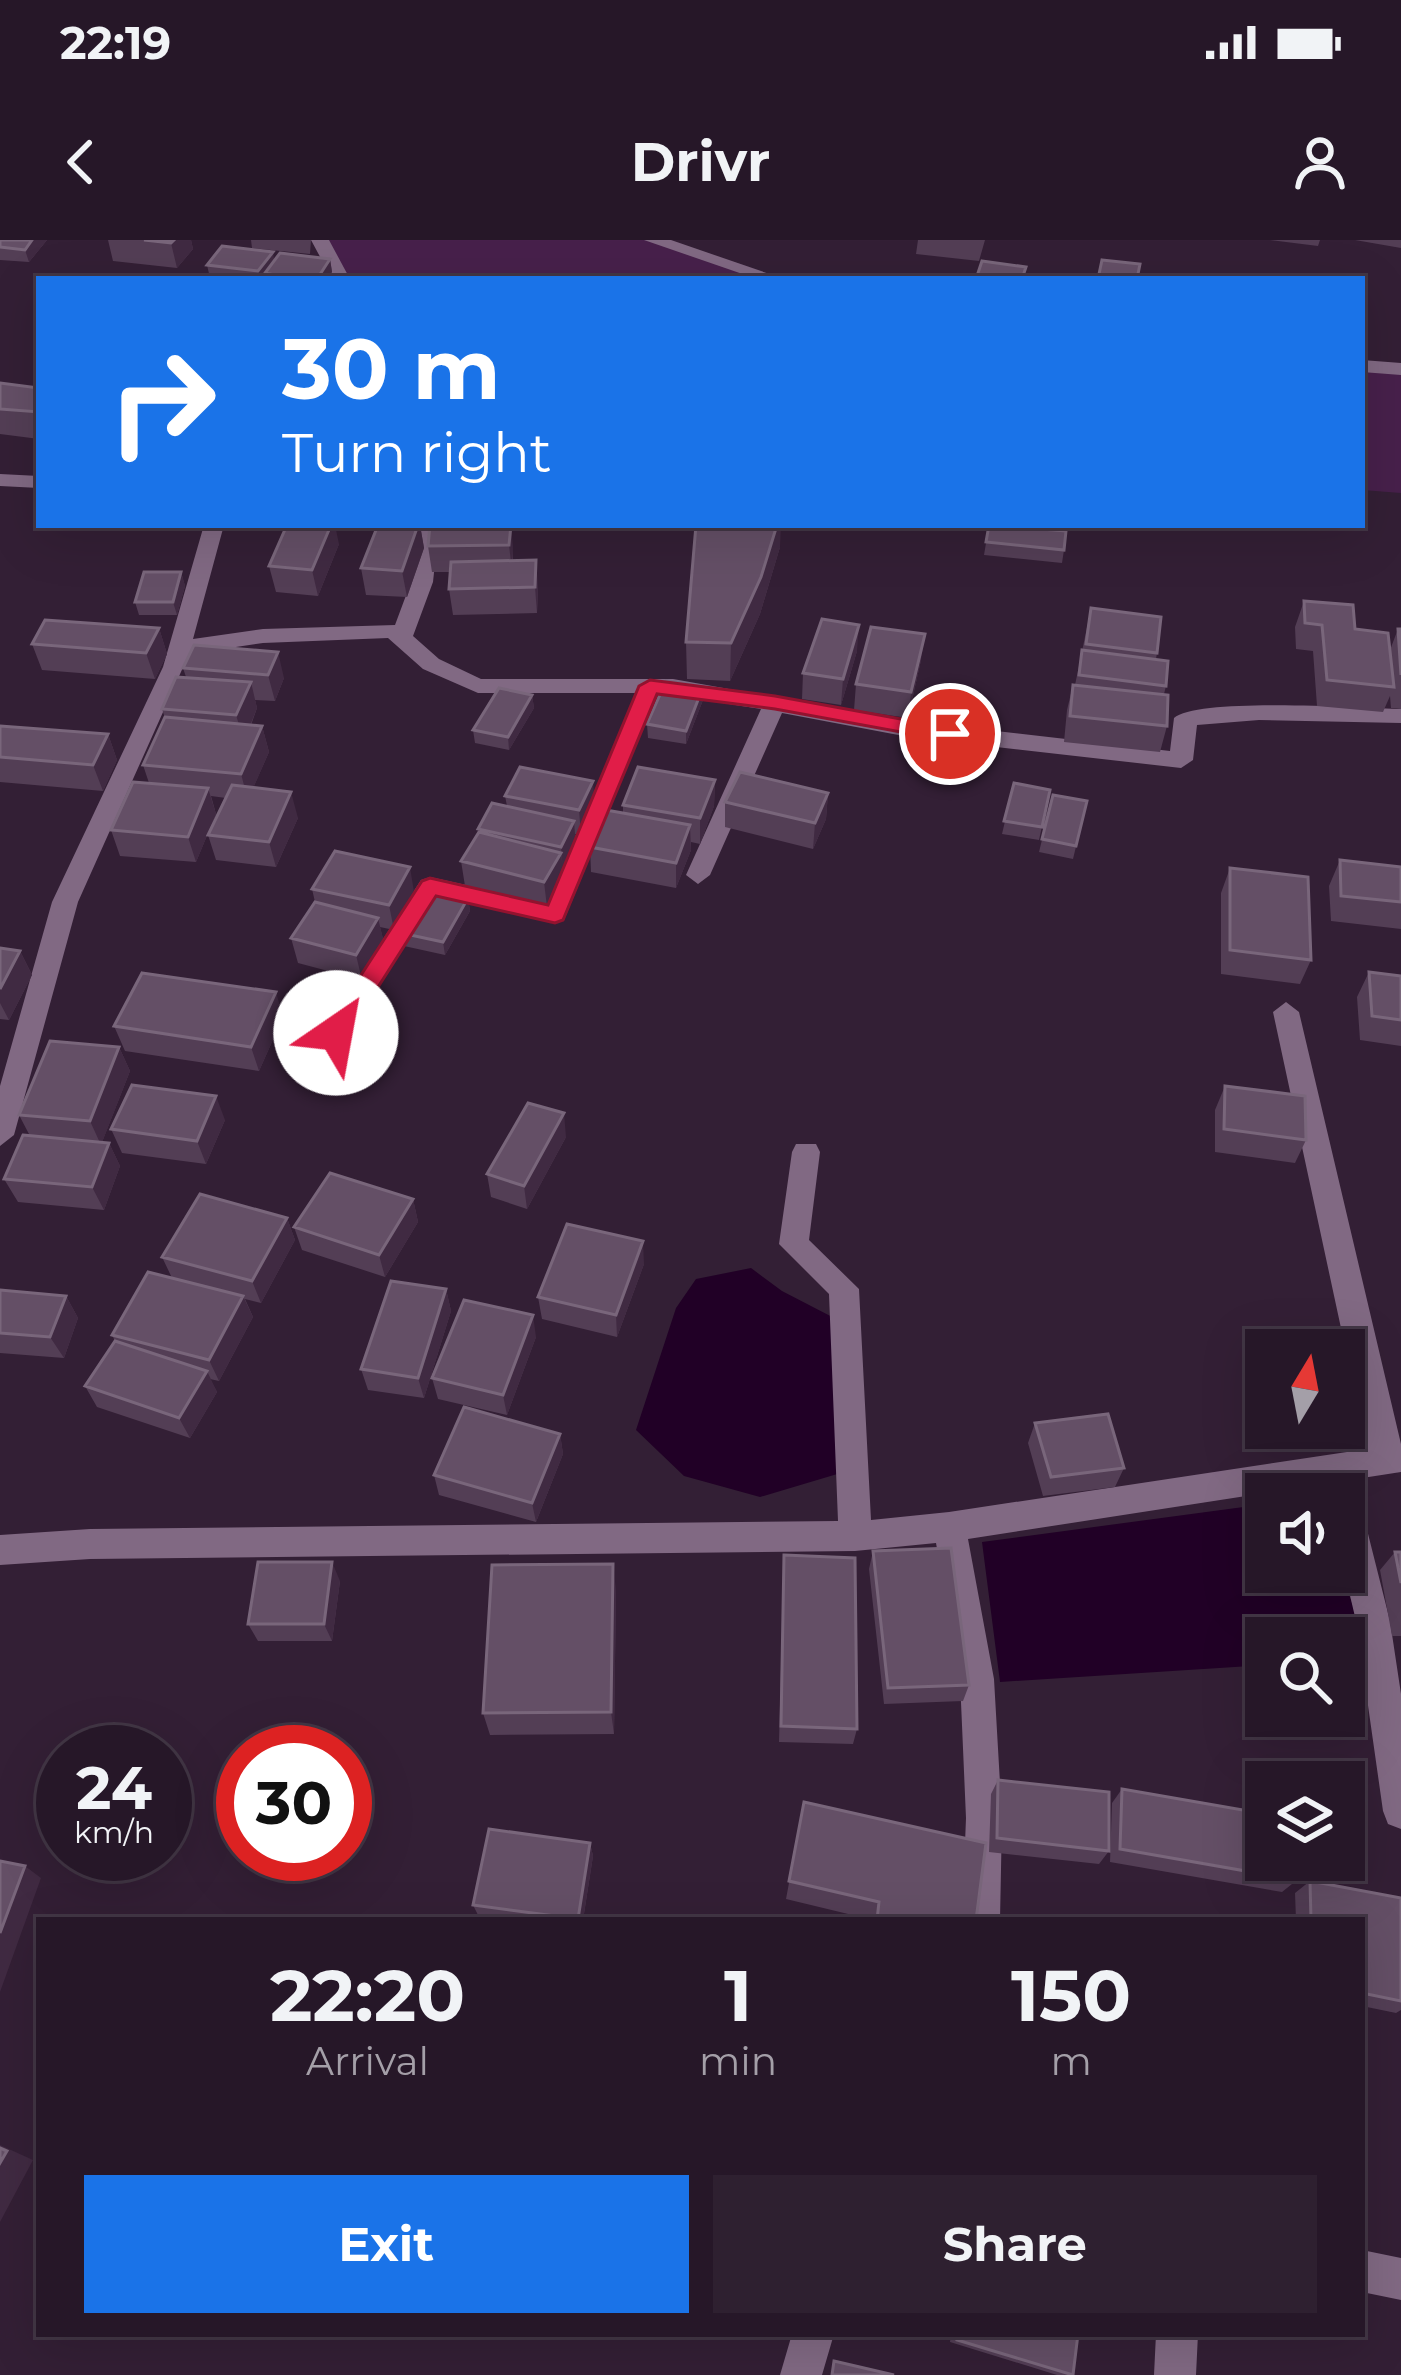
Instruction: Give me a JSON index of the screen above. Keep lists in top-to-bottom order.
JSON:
{
  "north": "top",
  "page": {
    "status": "22:19",
    "header": "Drivr",
    "turn": ["30 m", "Turn right"],
    "speed": "24 km/h",
    "limit": "30",
    "eta": [
      "22:20",
      "Arrival",
      "1",
      "min",
      "150",
      "m"
    ],
    "buttons": ["Exit", "Share"]
  }
}
